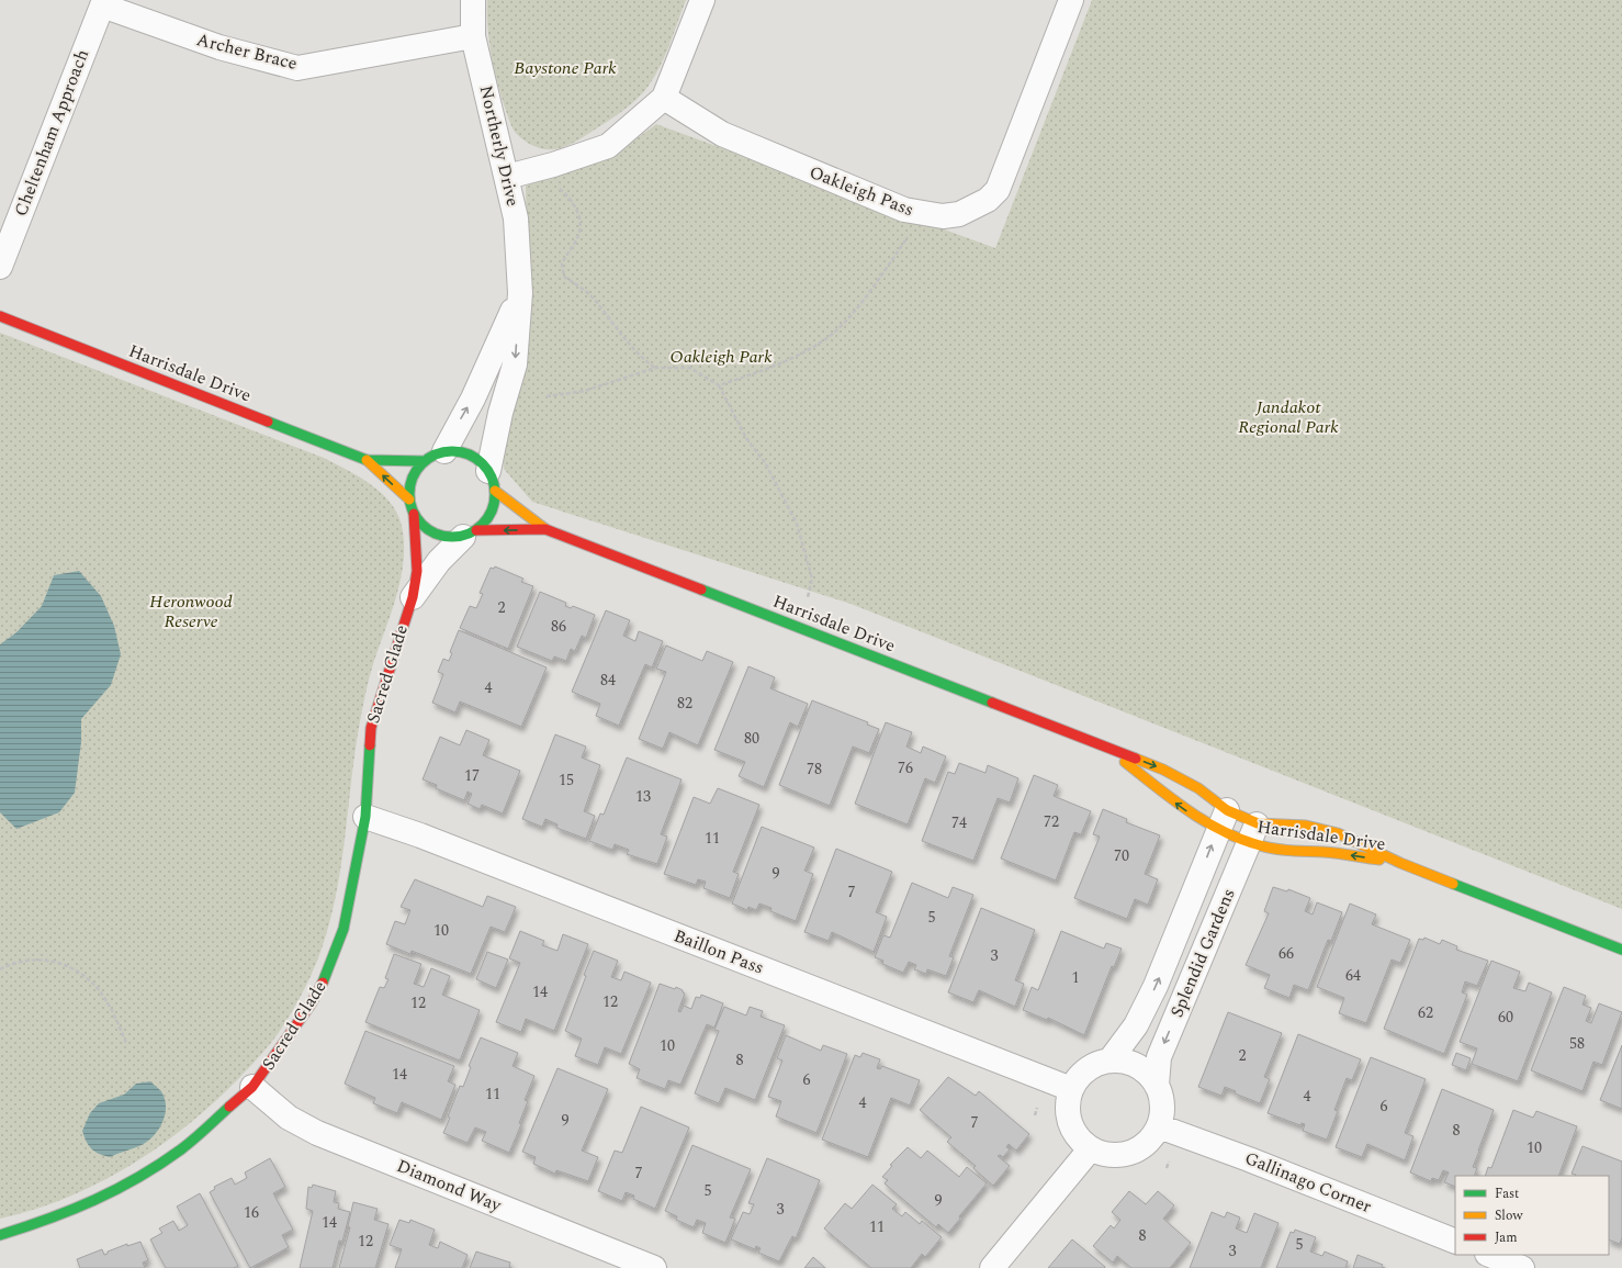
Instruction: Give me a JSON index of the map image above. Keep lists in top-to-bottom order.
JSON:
{
  "streets": {
    "street": [
      "Archer Brace",
      "Cheltenham Approach",
      "Northerly Drive",
      "Oakleigh Pass",
      "Harrisdale Drive",
      "Sacred Glade",
      "Baillon Pass",
      "Splendid Gardens",
      "Gallinago Corner",
      "Diamond Way"
    ]
  },
  "crossings": [
    ["Archer Brace", "Cheltenham Approach"],
    ["Archer Brace", "Northerly Drive"],
    ["Northerly Drive", "Harrisdale Drive"],
    ["Northerly Drive", "Sacred Glade"],
    ["Harrisdale Drive", "Sacred Glade"],
    ["Harrisdale Drive", "Splendid Gardens"],
    ["Sacred Glade", "Baillon Pass"],
    ["Sacred Glade", "Diamond Way"],
    ["Baillon Pass", "Splendid Gardens"],
    ["Baillon Pass", "Gallinago Corner"],
    ["Splendid Gardens", "Gallinago Corner"]
  ],
  "parks": [
    "Baystone Park",
    "Oakleigh Park",
    "Jandakot Regional Park",
    "Heronwood Reserve"
  ],
  "house_numbers": [
    "2",
    "86",
    "84",
    "4",
    "82",
    "80",
    "76",
    "78",
    "17",
    "15",
    "13",
    "72",
    "74",
    "11",
    "70",
    "9",
    "7",
    "5",
    "10",
    "66",
    "3",
    "64",
    "1",
    "14",
    "12",
    "12",
    "62",
    "60",
    "58",
    "10",
    "2",
    "8",
    "14",
    "6",
    "11",
    "4",
    "4",
    "6",
    "9",
    "7",
    "8",
    "10",
    "7",
    "5",
    "9",
    "3",
    "16",
    "14",
    "11",
    "8",
    "12",
    "5",
    "3"
  ],
  "legend": ["Fast", "Slow", "Jam"]
}
